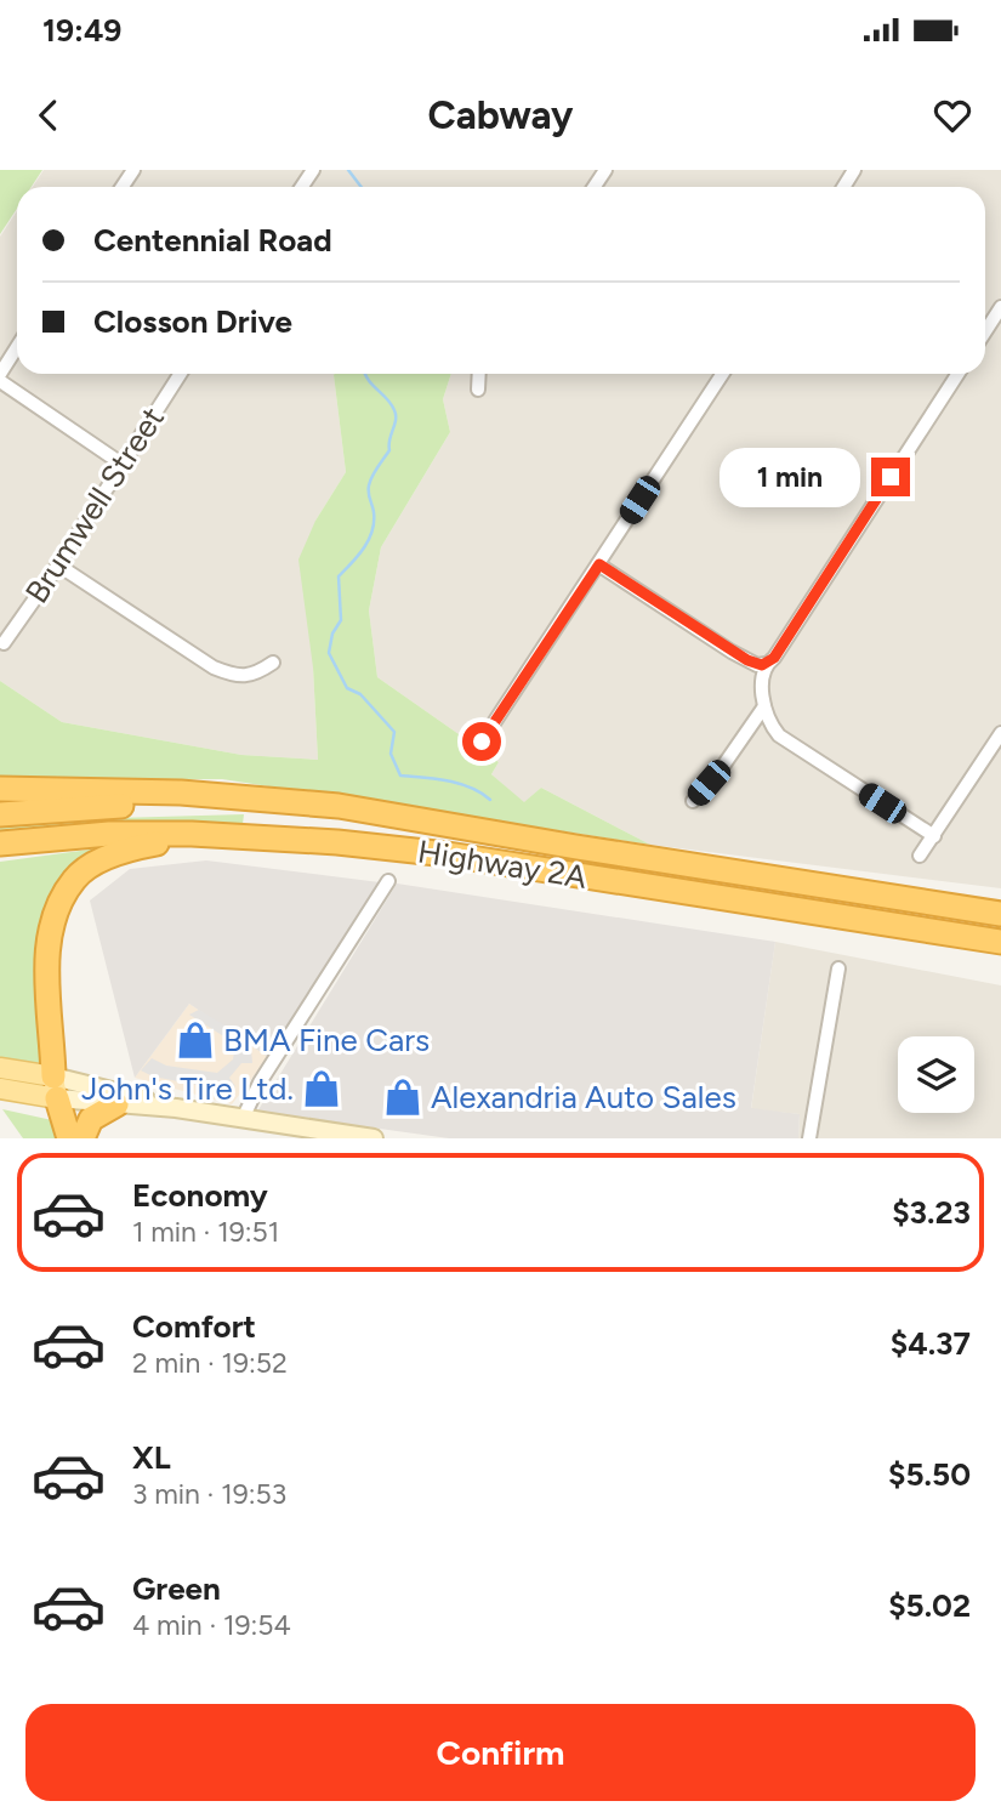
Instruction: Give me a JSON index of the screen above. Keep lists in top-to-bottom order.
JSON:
{
  "streets": {
    "highway": ["Highway 2A"],
    "street": ["Brumwell Street"]
  },
  "places": {
    "shop": ["BMA Fine Cars", "John's Tire Ltd.", "Alexandria Auto Sales"]
  },
  "page": {
    "status": "19:49",
    "header": "Cabway",
    "banner": ["Centennial Road", "Closson Drive"],
    "bubble": "1 min",
    "list": [
      {
        "name": "Economy",
        "note": "1 min · 19:51",
        "value": "$3.23"
      },
      {
        "name": "Comfort",
        "note": "2 min · 19:52",
        "value": "$4.37"
      },
      {
        "name": "XL",
        "note": "3 min · 19:53",
        "value": "$5.50"
      },
      {
        "name": "Green",
        "note": "4 min · 19:54",
        "value": "$5.02"
      }
    ],
    "buttons": "Confirm"
  }
}
